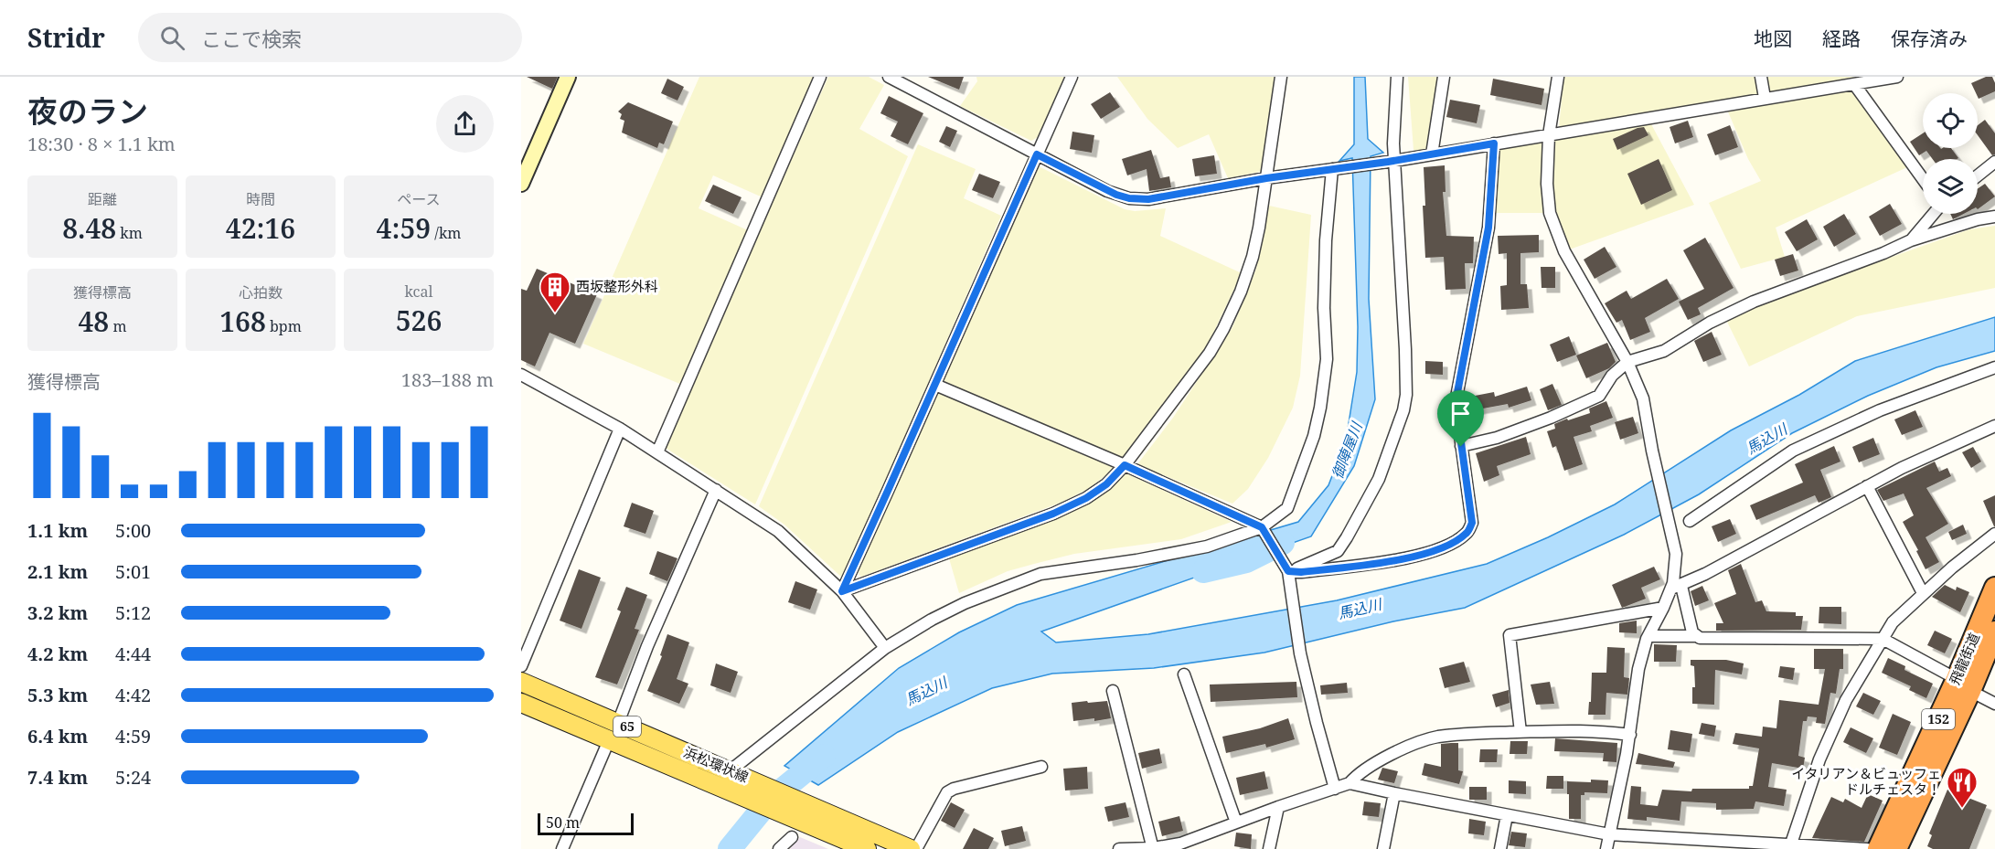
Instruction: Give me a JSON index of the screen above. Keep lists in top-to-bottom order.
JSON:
{
  "streets": {
    "highway": ["飛龍街道", "152"],
    "main road": ["65", "浜松環状線"]
  },
  "water": ["馬込川", "御陣屋川"],
  "places": {
    "building": ["西坂整形外科"],
    "restaurant": ["イタリアン＆ビュッフェ ドルチェスタ！"]
  },
  "scale_bar": "50 m",
  "page": {
    "header": "Stridr",
    "search": "ここで検索",
    "nav": ["地図", "経路", "保存済み"],
    "heading": ["夜のラン", "18:30 · 8 × 1.1 km"],
    "stats": [
      ["距離", "8.48 km"],
      ["時間", "42:16"],
      ["ペース", "4:59 /km"],
      ["獲得標高", "48 m"],
      ["心拍数", "168 bpm"],
      ["kcal", "526"]
    ],
    "chart": ["獲得標高", "183–188 m"],
    "list": [
      {
        "name": "1.1 km",
        "note": "5:00"
      },
      {
        "name": "2.1 km",
        "note": "5:01"
      },
      {
        "name": "3.2 km",
        "note": "5:12"
      },
      {
        "name": "4.2 km",
        "note": "4:44"
      },
      {
        "name": "5.3 km",
        "note": "4:42"
      },
      {
        "name": "6.4 km",
        "note": "4:59"
      },
      {
        "name": "7.4 km",
        "note": "5:24"
      }
    ],
    "scale": "50 m"
  }
}
